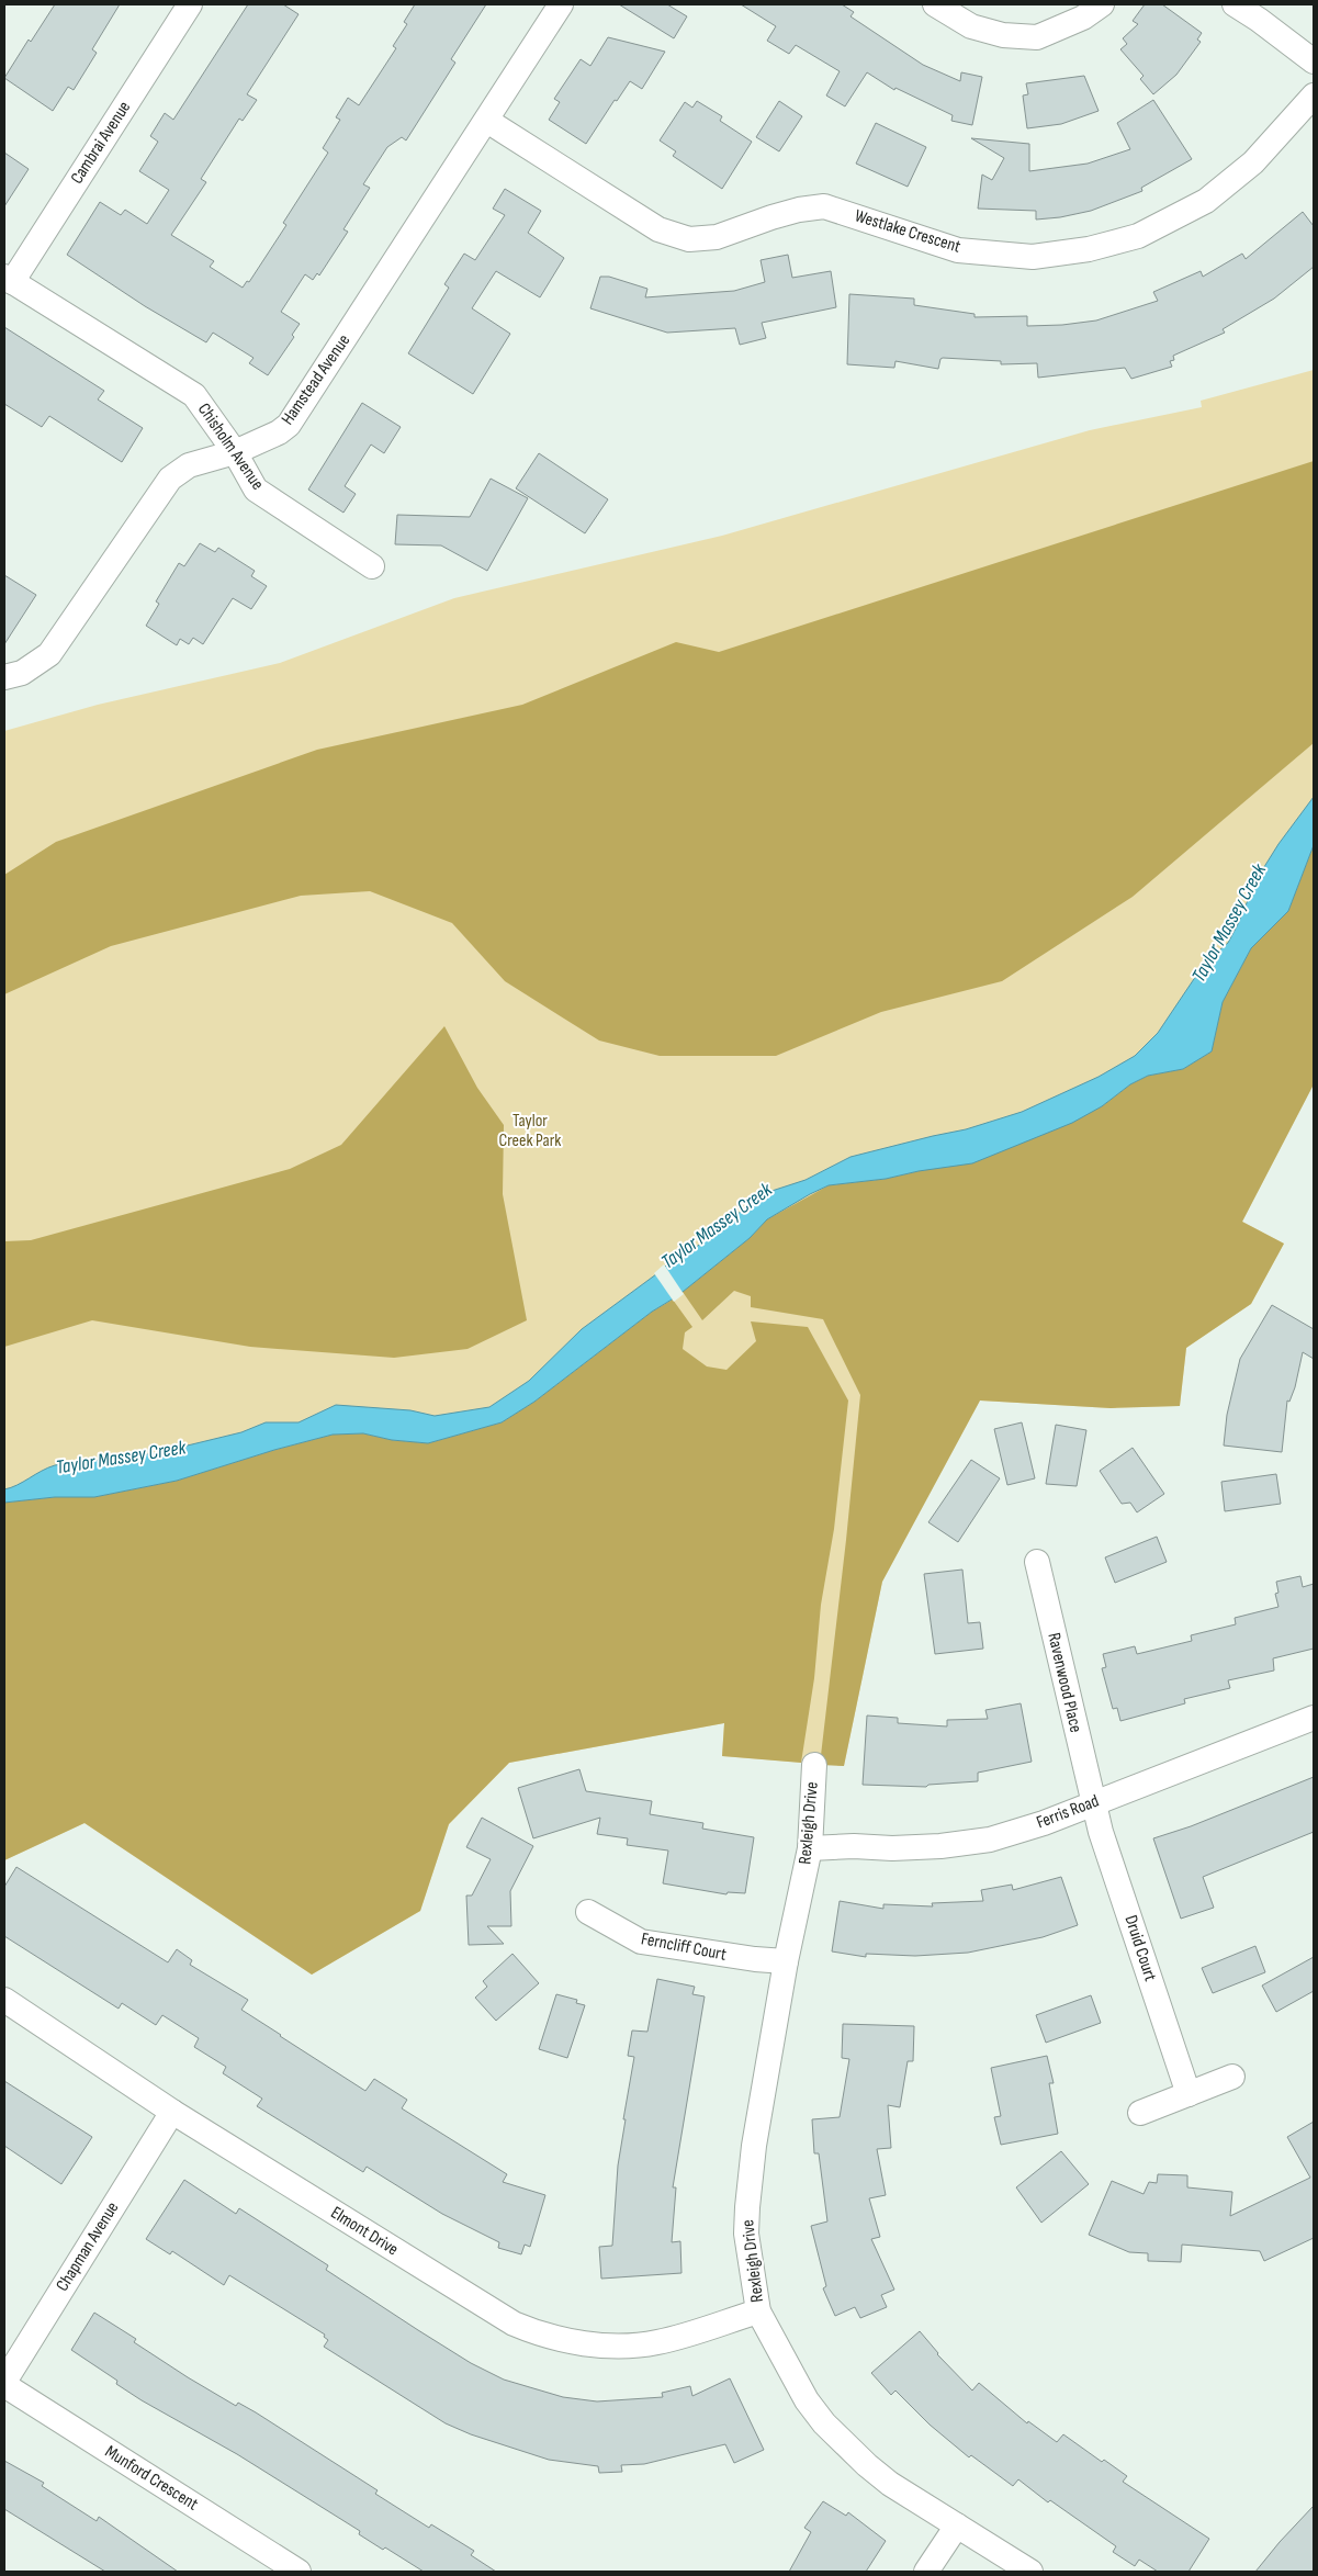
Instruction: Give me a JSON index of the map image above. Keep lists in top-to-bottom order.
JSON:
{
  "streets": {
    "street": [
      "Cambrai Avenue",
      "Westlake Crescent",
      "Hamstead Avenue",
      "Chisholm Avenue",
      "Ravenwood Place",
      "Ferris Road",
      "Rexleigh Drive",
      "Ferncliff Court",
      "Druid Court",
      "Elmont Drive",
      "Chapman Avenue",
      "Munford Crescent"
    ]
  },
  "crossings": [
    ["Cambrai Avenue", "Chisholm Avenue"],
    ["Westlake Crescent", "Hamstead Avenue"],
    ["Hamstead Avenue", "Chisholm Avenue"],
    ["Ravenwood Place", "Ferris Road"],
    ["Ravenwood Place", "Druid Court"],
    ["Ferris Road", "Rexleigh Drive"],
    ["Ferris Road", "Druid Court"],
    ["Rexleigh Drive", "Ferncliff Court"],
    ["Rexleigh Drive", "Elmont Drive"],
    ["Elmont Drive", "Chapman Avenue"],
    ["Chapman Avenue", "Munford Crescent"]
  ],
  "water": ["Taylor Massey Creek"],
  "parks": ["Taylor Creek Park"]
}
